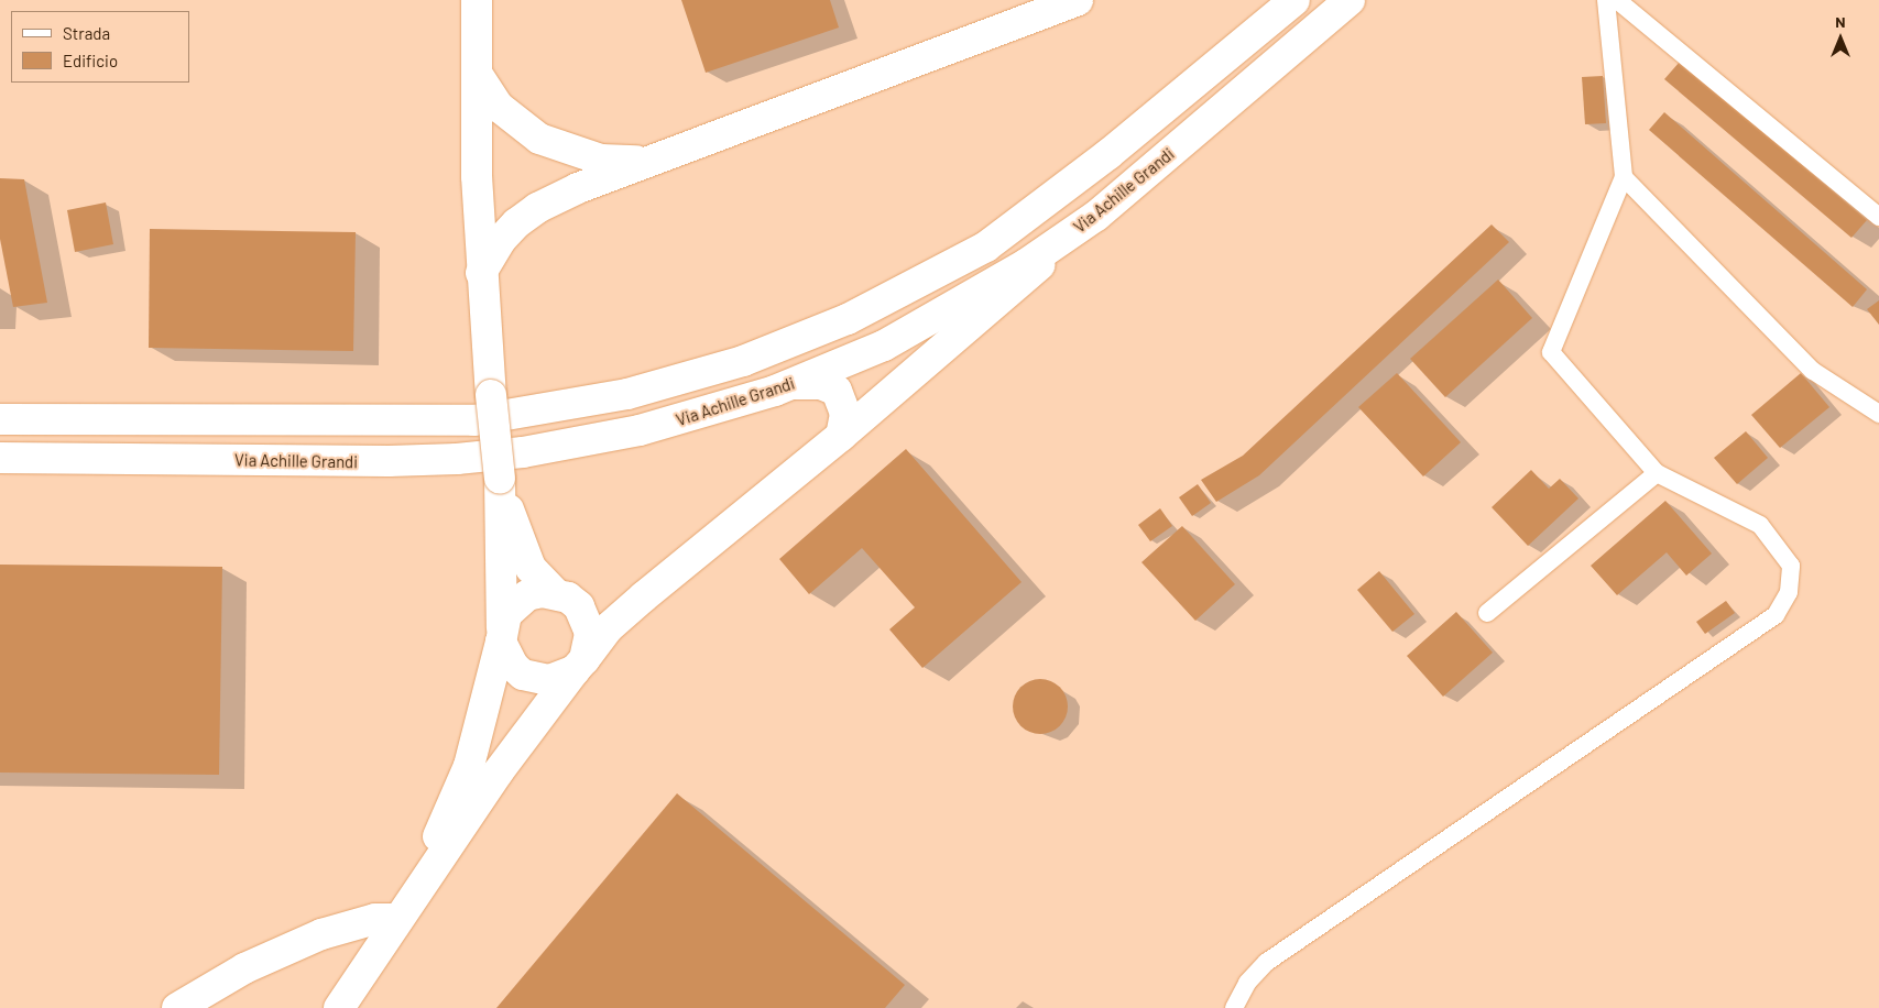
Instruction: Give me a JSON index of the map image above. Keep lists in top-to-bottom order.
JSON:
{
  "streets": {
    "street": ["Via Achille Grandi"]
  },
  "legend": ["Strada", "Edificio"],
  "north": "top"
}
